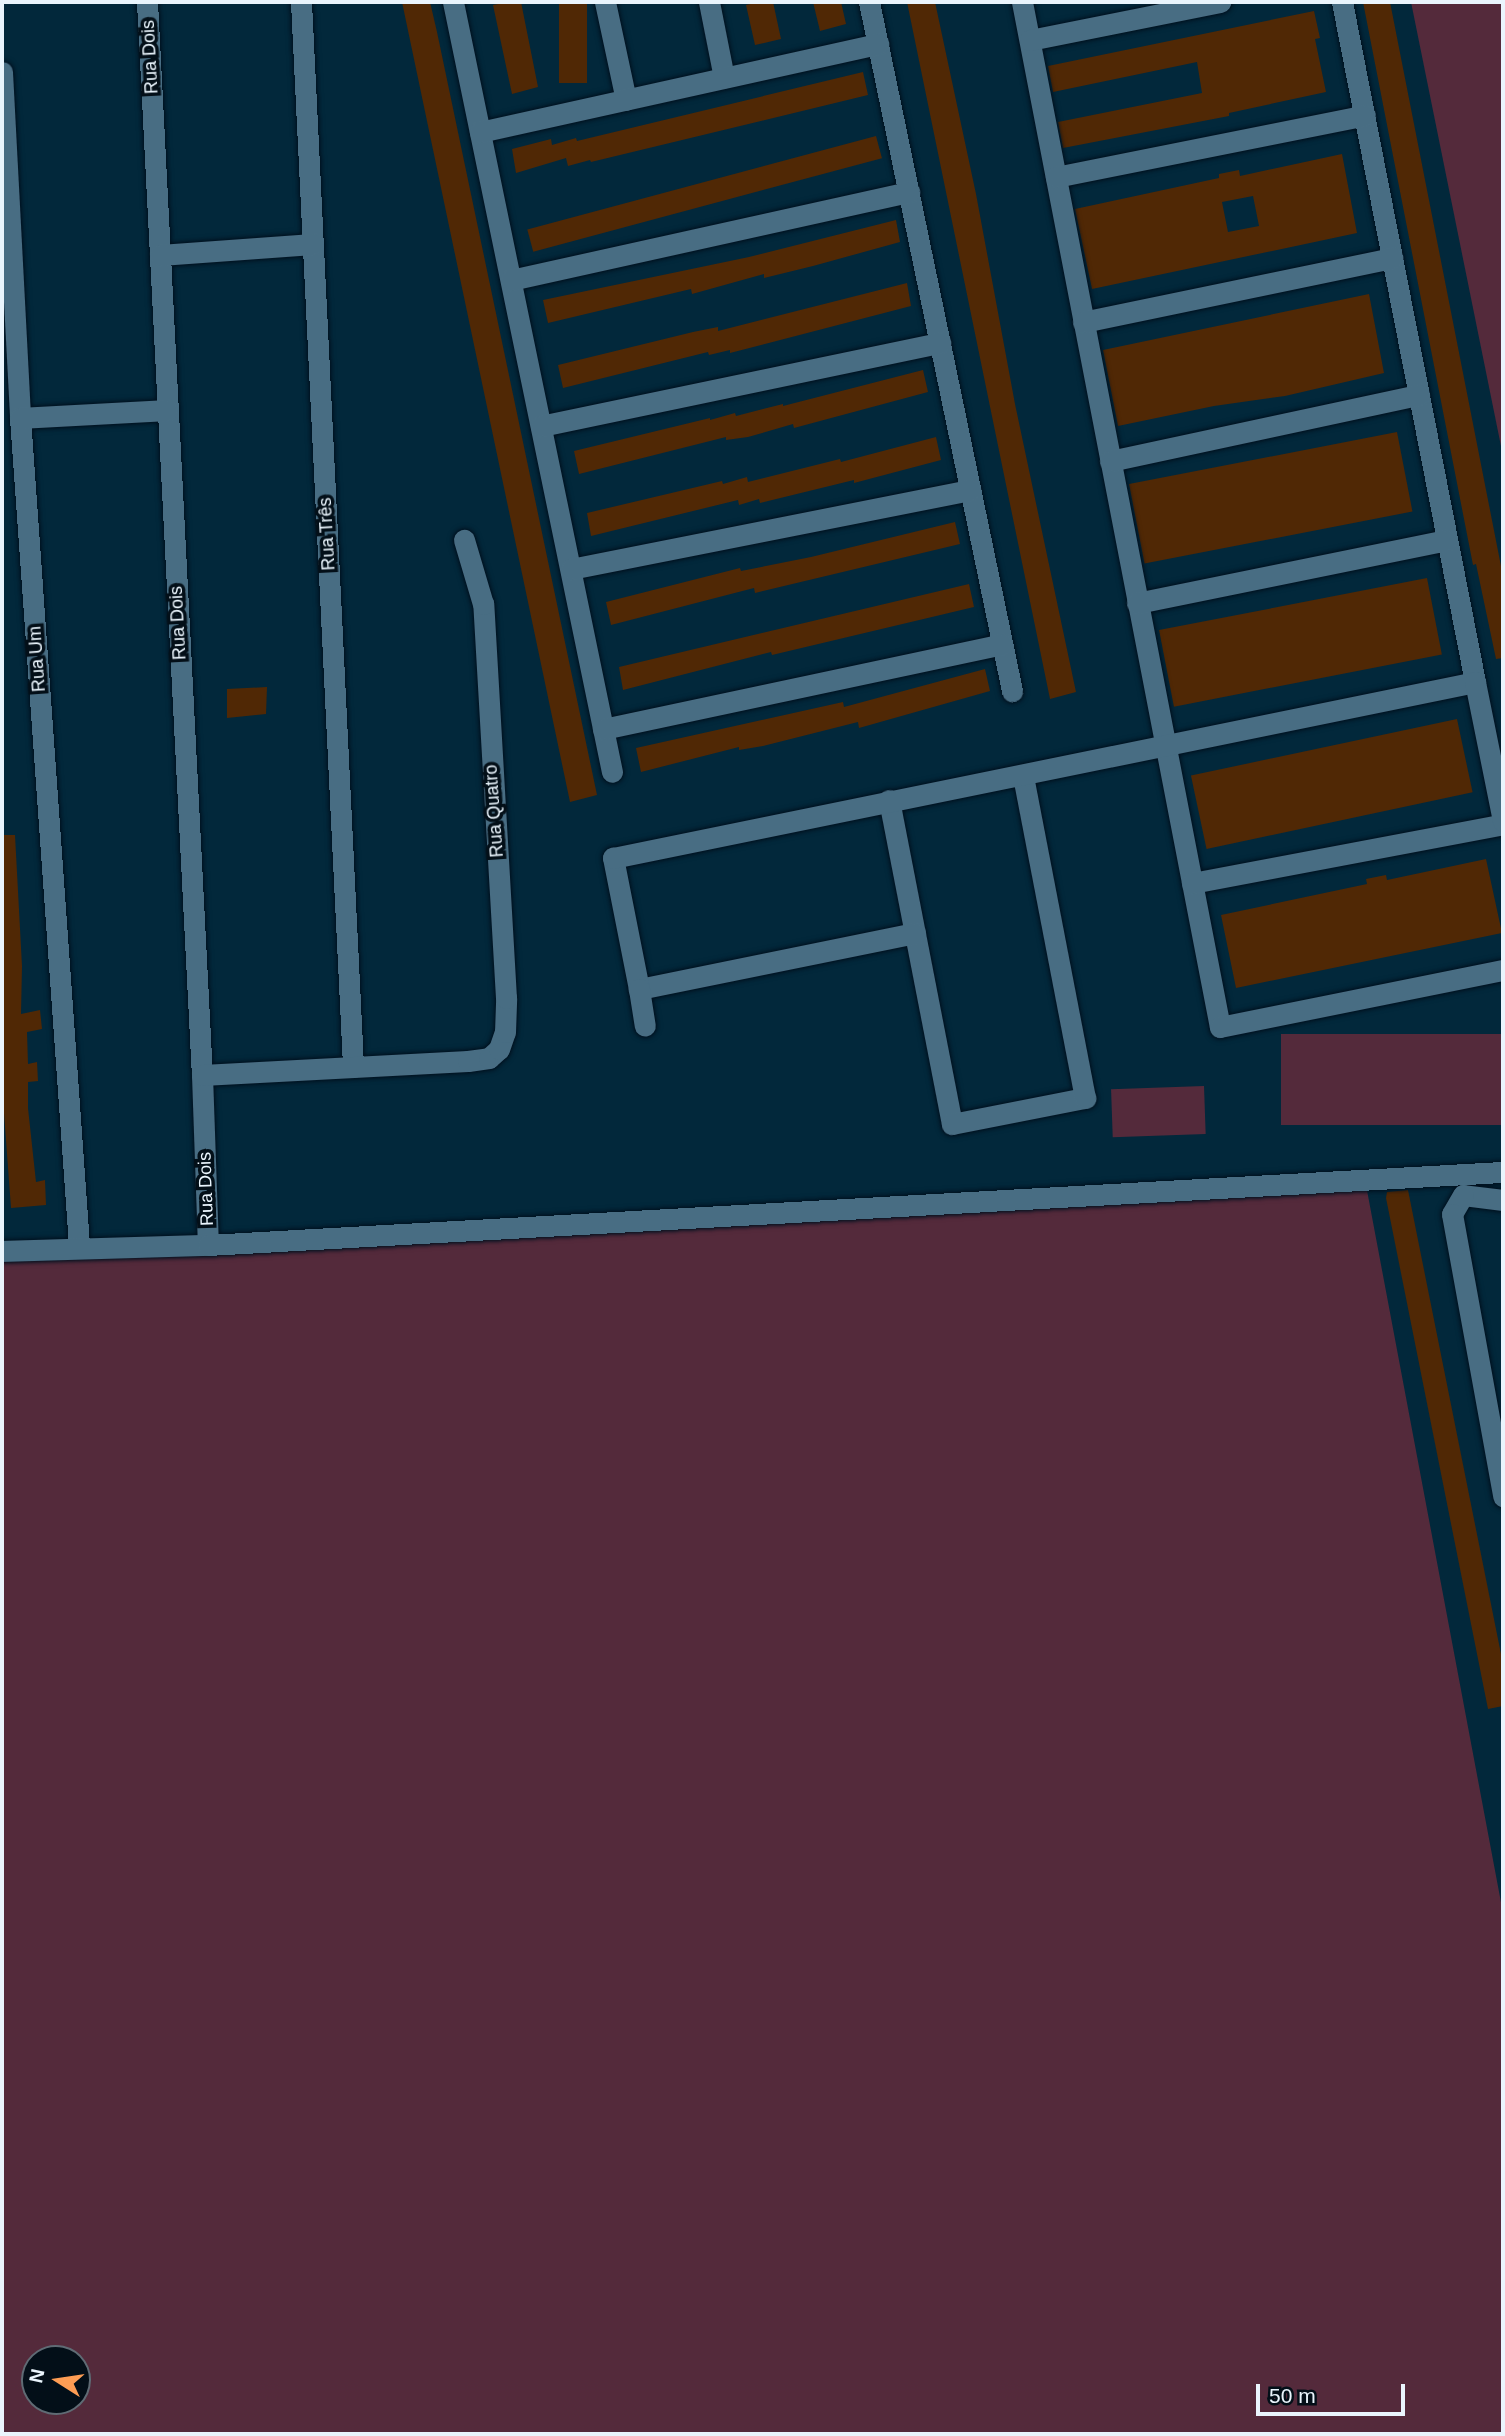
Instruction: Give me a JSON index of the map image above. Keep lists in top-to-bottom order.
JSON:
{
  "streets": {
    "street": [
      "Rua Dois",
      "Rua Três",
      "Rua Um",
      "Rua Quatro"
    ]
  },
  "crossings": [
    ["Rua Três", "Rua Quatro"]
  ],
  "scale_bar": "50 m",
  "north": "left"
}
